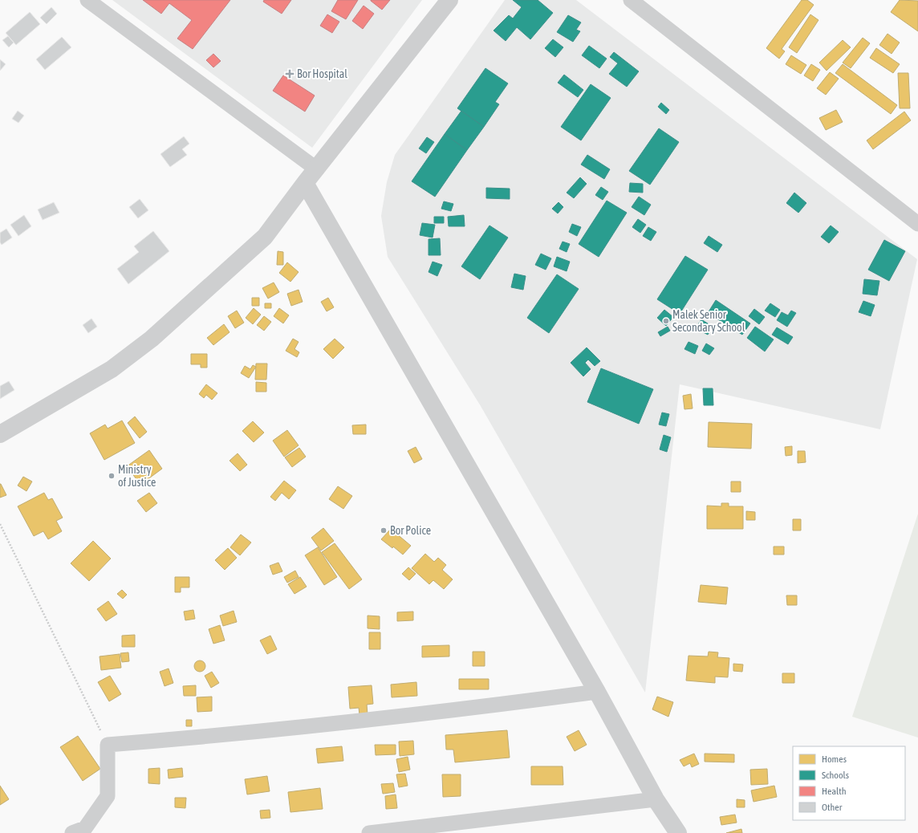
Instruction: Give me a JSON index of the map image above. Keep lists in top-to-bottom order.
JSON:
{
  "places": {
    "health": ["Bor Hospital"],
    "other": ["Malek Senior Secondary School", "Ministry of Justice", "Bor Police"]
  },
  "legend": [
    "Homes",
    "Schools",
    "Health",
    "Other"
  ]
}
